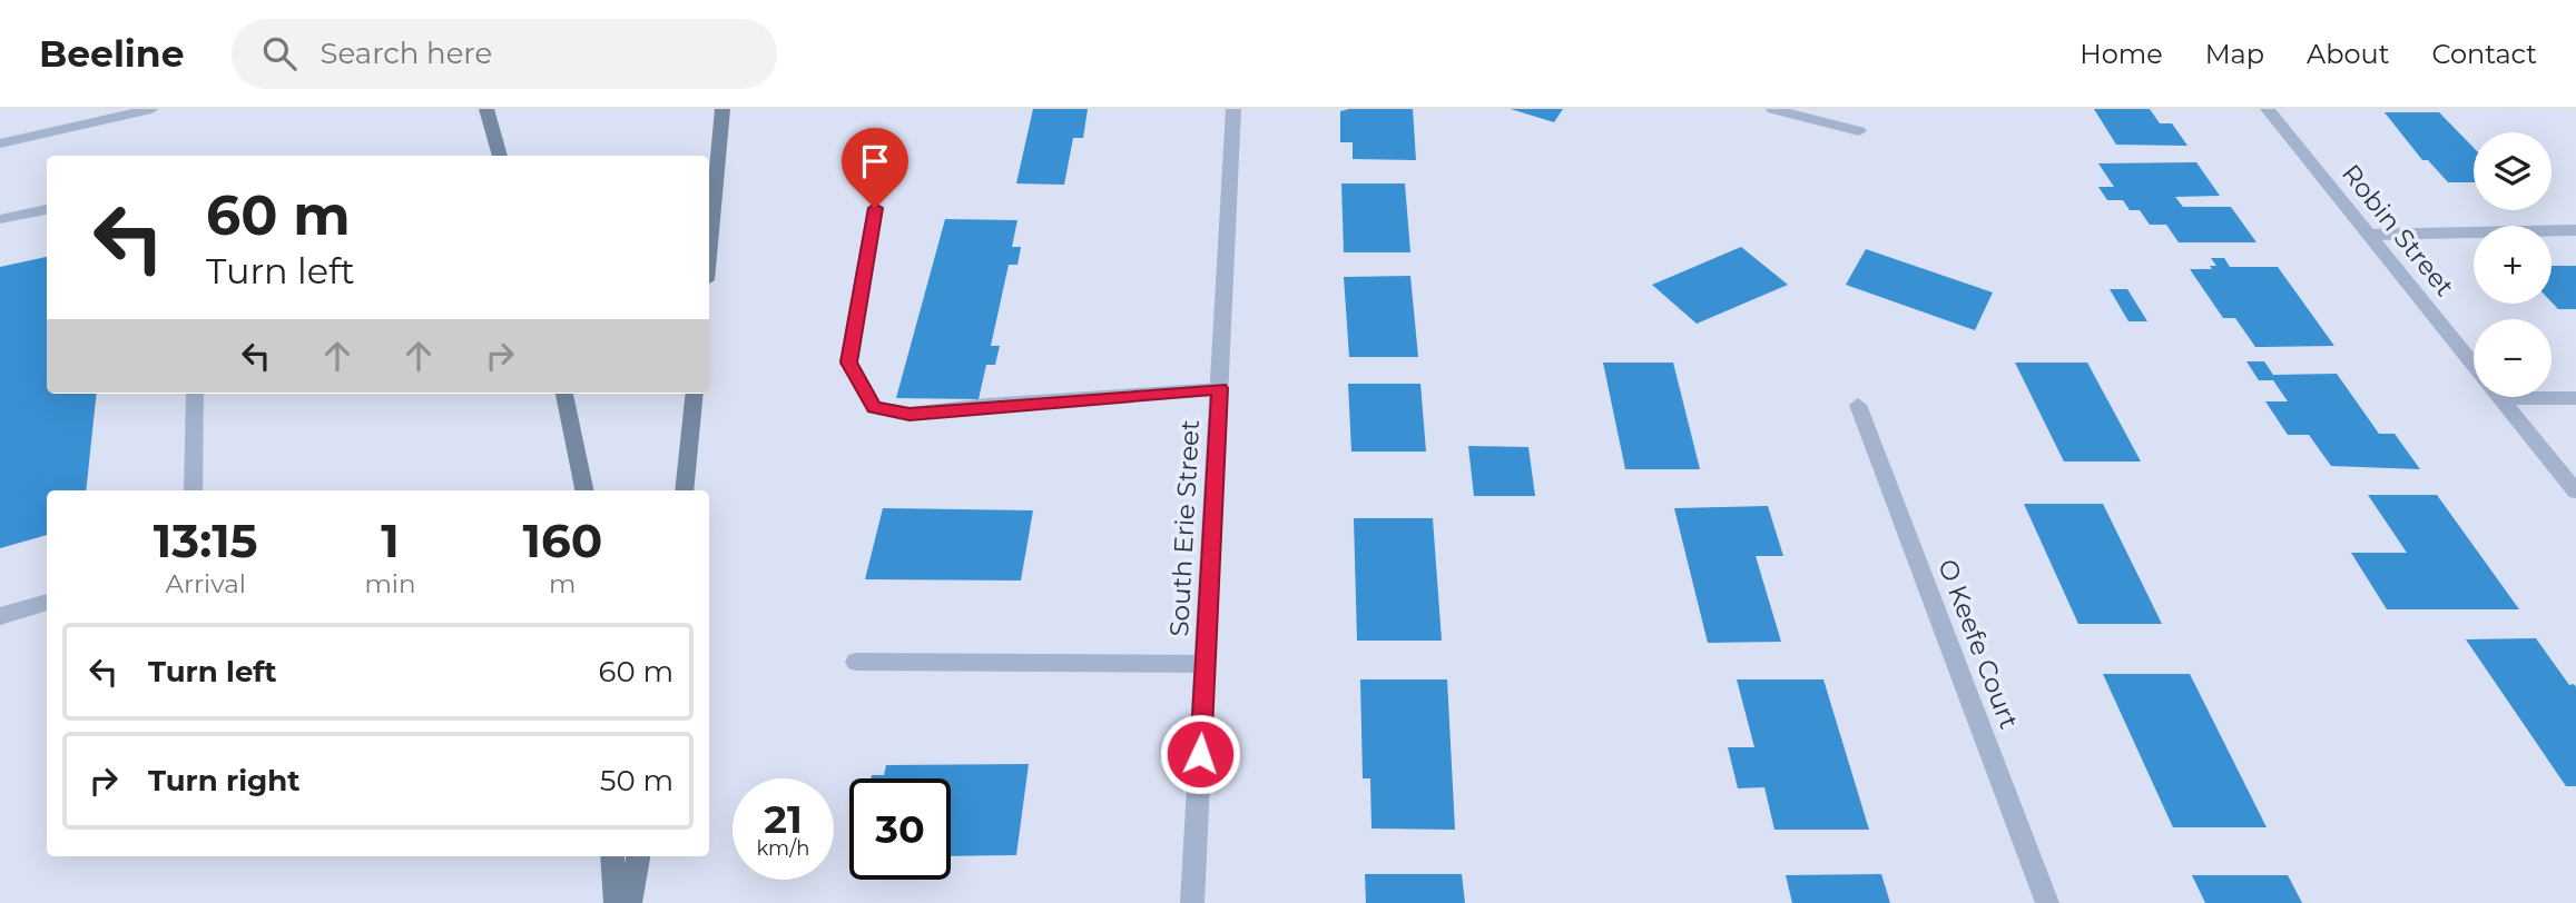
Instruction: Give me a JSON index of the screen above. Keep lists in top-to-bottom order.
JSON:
{
  "streets": {
    "street": ["Robin Street", "South Erie Street", "O Keefe Court"]
  },
  "page": {
    "header": "Beeline",
    "search": "Search here",
    "nav": [
      "Home",
      "Map",
      "About",
      "Contact"
    ],
    "map_buttons": ["+", "−"],
    "turn": ["60 m", "Turn left"],
    "eta": [
      "13:15",
      "Arrival",
      "1",
      "min",
      "160",
      "m"
    ],
    "list": [
      {
        "name": "Turn left",
        "value": "60 m"
      },
      {
        "name": "Turn right",
        "value": "50 m"
      }
    ],
    "speed": "21 km/h",
    "limit": "30"
  }
}
